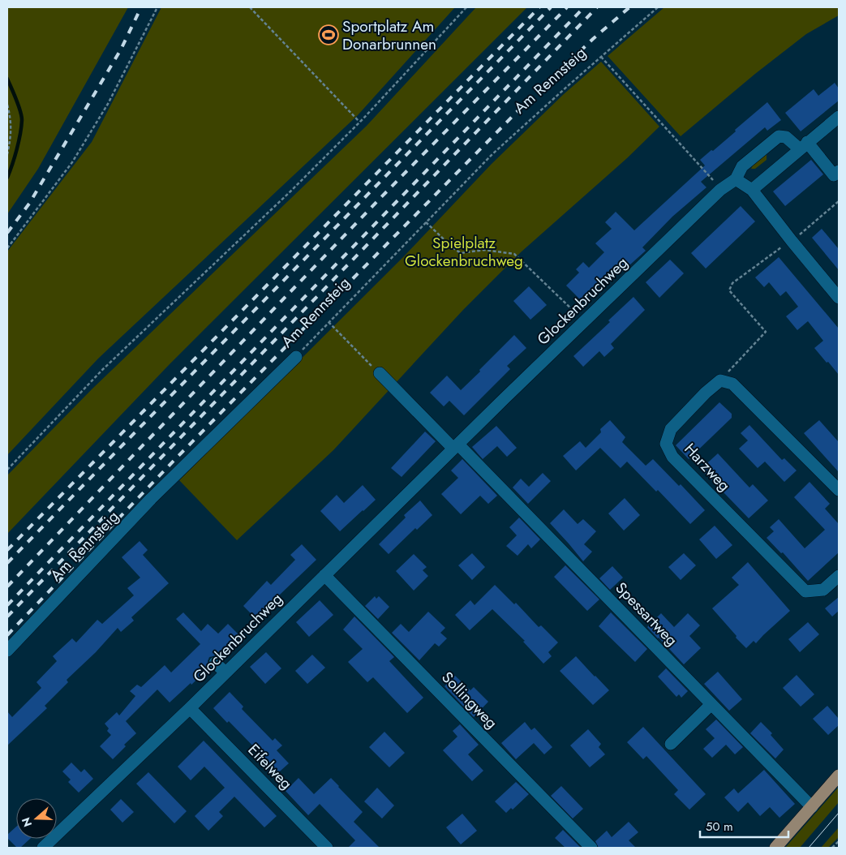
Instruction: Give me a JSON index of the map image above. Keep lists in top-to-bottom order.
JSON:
{
  "streets": {
    "street": [
      "Am Rennsteig",
      "Glockenbruchweg",
      "Harzweg",
      "Spessartweg",
      "Sollingweg",
      "Eifelweg"
    ]
  },
  "crossings": [
    ["Glockenbruchweg", "Spessartweg"],
    ["Glockenbruchweg", "Sollingweg"],
    ["Glockenbruchweg", "Eifelweg"]
  ],
  "parks": ["Spielplatz Glockenbruchweg"],
  "places": {
    "sports": ["Sportplatz Am Donarbrunnen"]
  },
  "scale_bar": "50 m",
  "north": "left"
}
